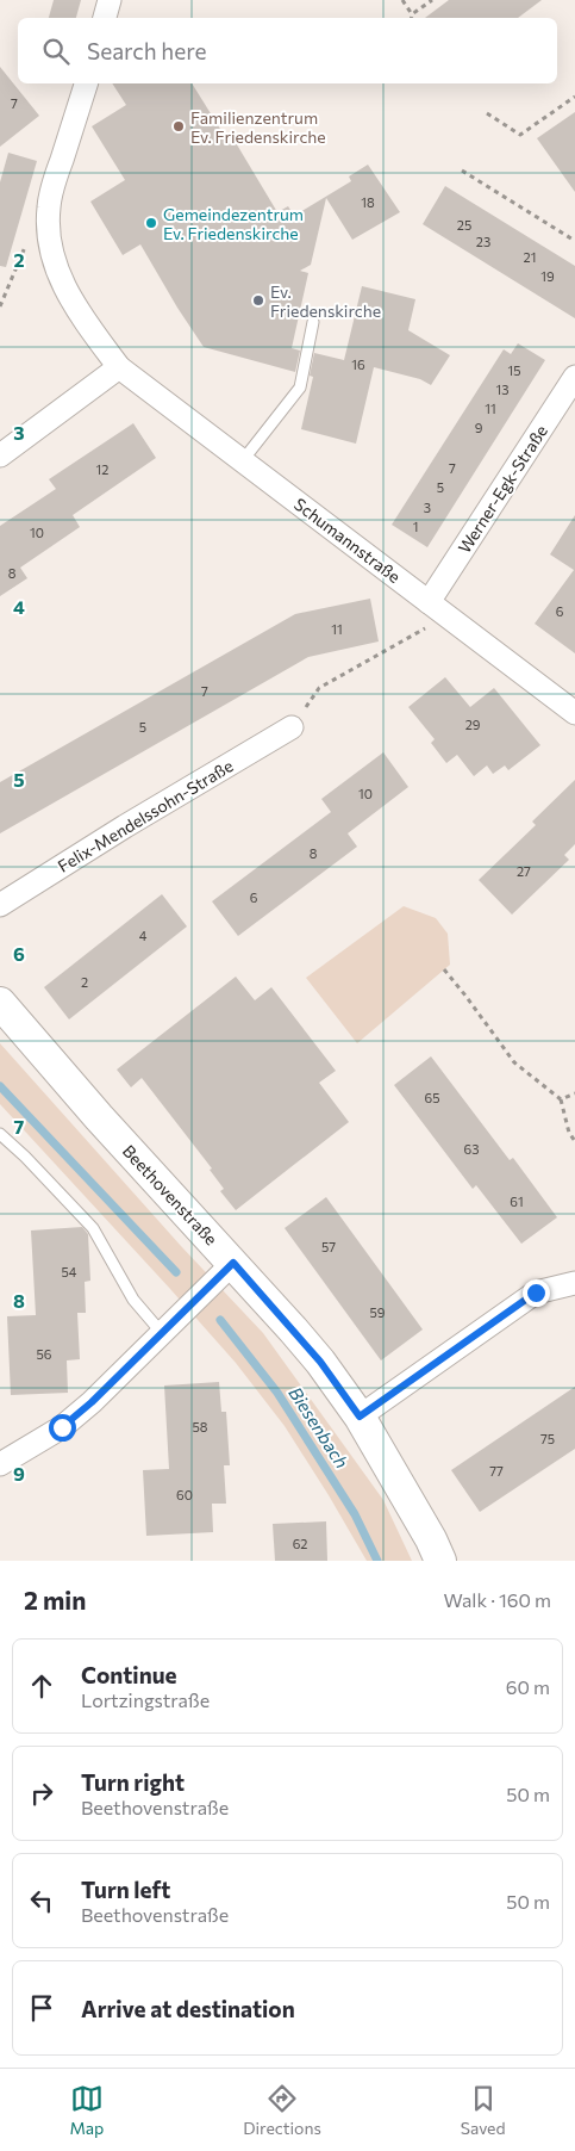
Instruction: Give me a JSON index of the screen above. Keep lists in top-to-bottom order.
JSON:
{
  "streets": {
    "street": [
      "Werner-Egk-Straße",
      "Schumannstraße",
      "Felix-Mendelssohn-Straße",
      "Beethovenstraße"
    ]
  },
  "crossings": [
    ["Werner-Egk-Straße", "Schumannstraße"]
  ],
  "water": ["Biesenbach"],
  "places": ["Familienzentrum Ev. Friedenskirche", "Gemeindezentrum Ev. Friedenskirche", "Ev. Friedenskirche"],
  "house_numbers": [
    "7",
    "18",
    "25",
    "23",
    "21",
    "19",
    "16",
    "15",
    "13",
    "11",
    "9",
    "7",
    "12",
    "5",
    "3",
    "1",
    "10",
    "8",
    "6",
    "11",
    "7",
    "29",
    "5",
    "10",
    "8",
    "27",
    "6",
    "4",
    "2",
    "65",
    "63",
    "61",
    "57",
    "54",
    "59",
    "56",
    "58",
    "75",
    "77",
    "60",
    "62"
  ],
  "page": {
    "search": "Search here",
    "heading": ["2 min", "Walk · 160 m"],
    "list": [
      ["Continue", "Lortzingstraße", "60 m"],
      ["Turn right", "Beethovenstraße", "50 m"],
      ["Turn left", "Beethovenstraße", "50 m"],
      "Arrive at destination"
    ],
    "nav": ["Map", "Directions", "Saved"]
  },
  "grid": {
    "rows": [
      "2",
      "3",
      "4",
      "5",
      "6",
      "7",
      "8",
      "9"
    ]
  }
}
